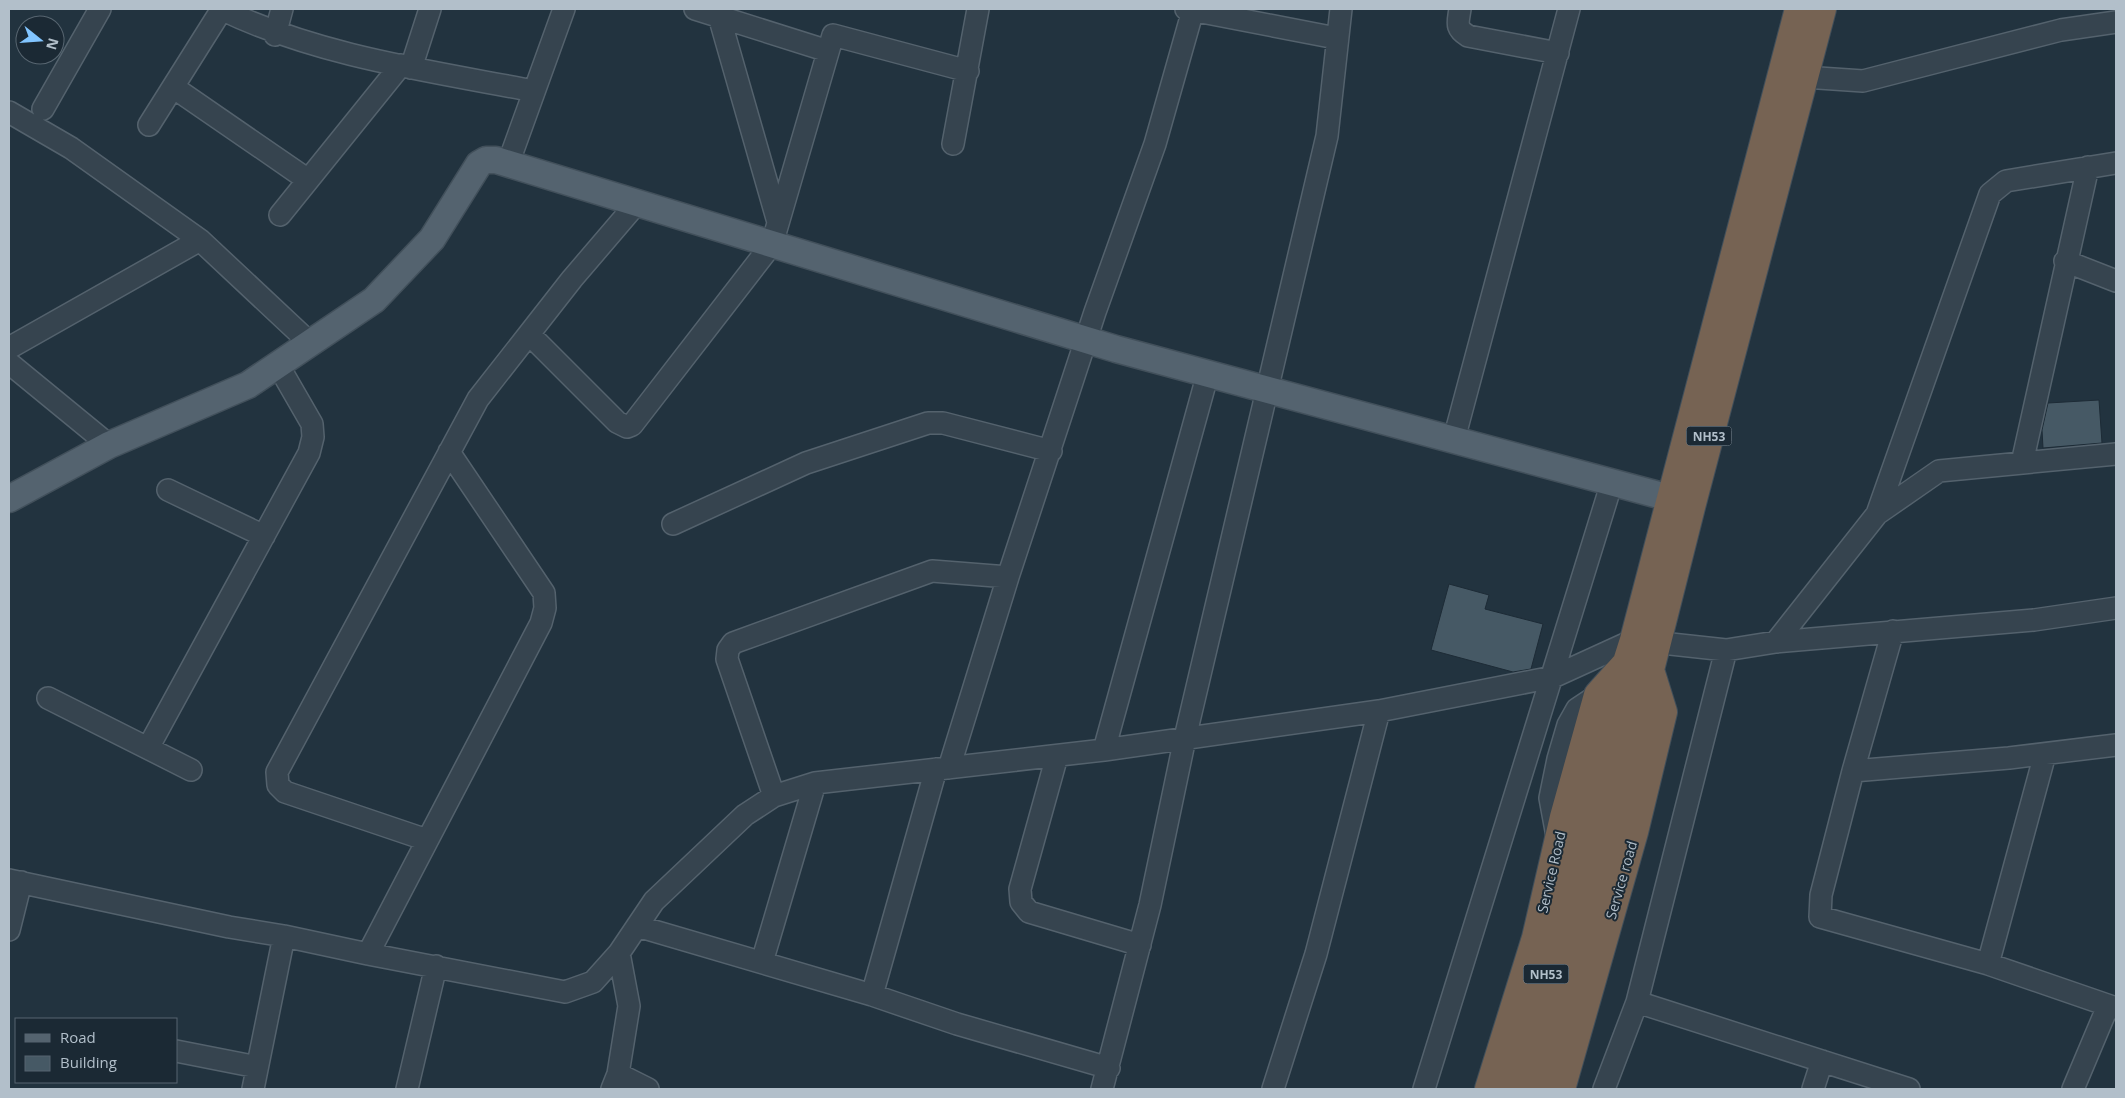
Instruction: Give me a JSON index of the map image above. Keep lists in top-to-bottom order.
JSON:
{
  "streets": {
    "highway": ["NH53", "Service Road", "Service road"]
  },
  "crossings": [
    ["NH53", "Service Road"],
    ["NH53", "Service road"],
    ["Service Road", "Service road"]
  ],
  "legend": ["Road", "Building"],
  "north": "right"
}
